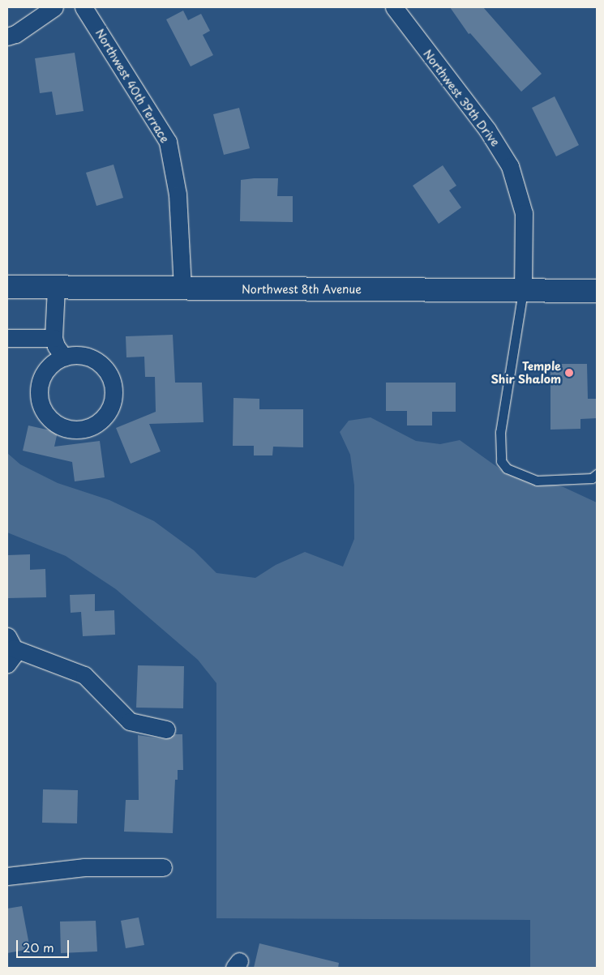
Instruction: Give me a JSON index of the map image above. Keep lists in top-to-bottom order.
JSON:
{
  "streets": {
    "street": ["Northwest 40th Terrace", "Northwest 39th Drive", "Northwest 8th Avenue"]
  },
  "crossings": [
    ["Northwest 40th Terrace", "Northwest 8th Avenue"],
    ["Northwest 39th Drive", "Northwest 8th Avenue"]
  ],
  "places": ["Temple Shir Shalom"],
  "scale_bar": "20 m"
}
